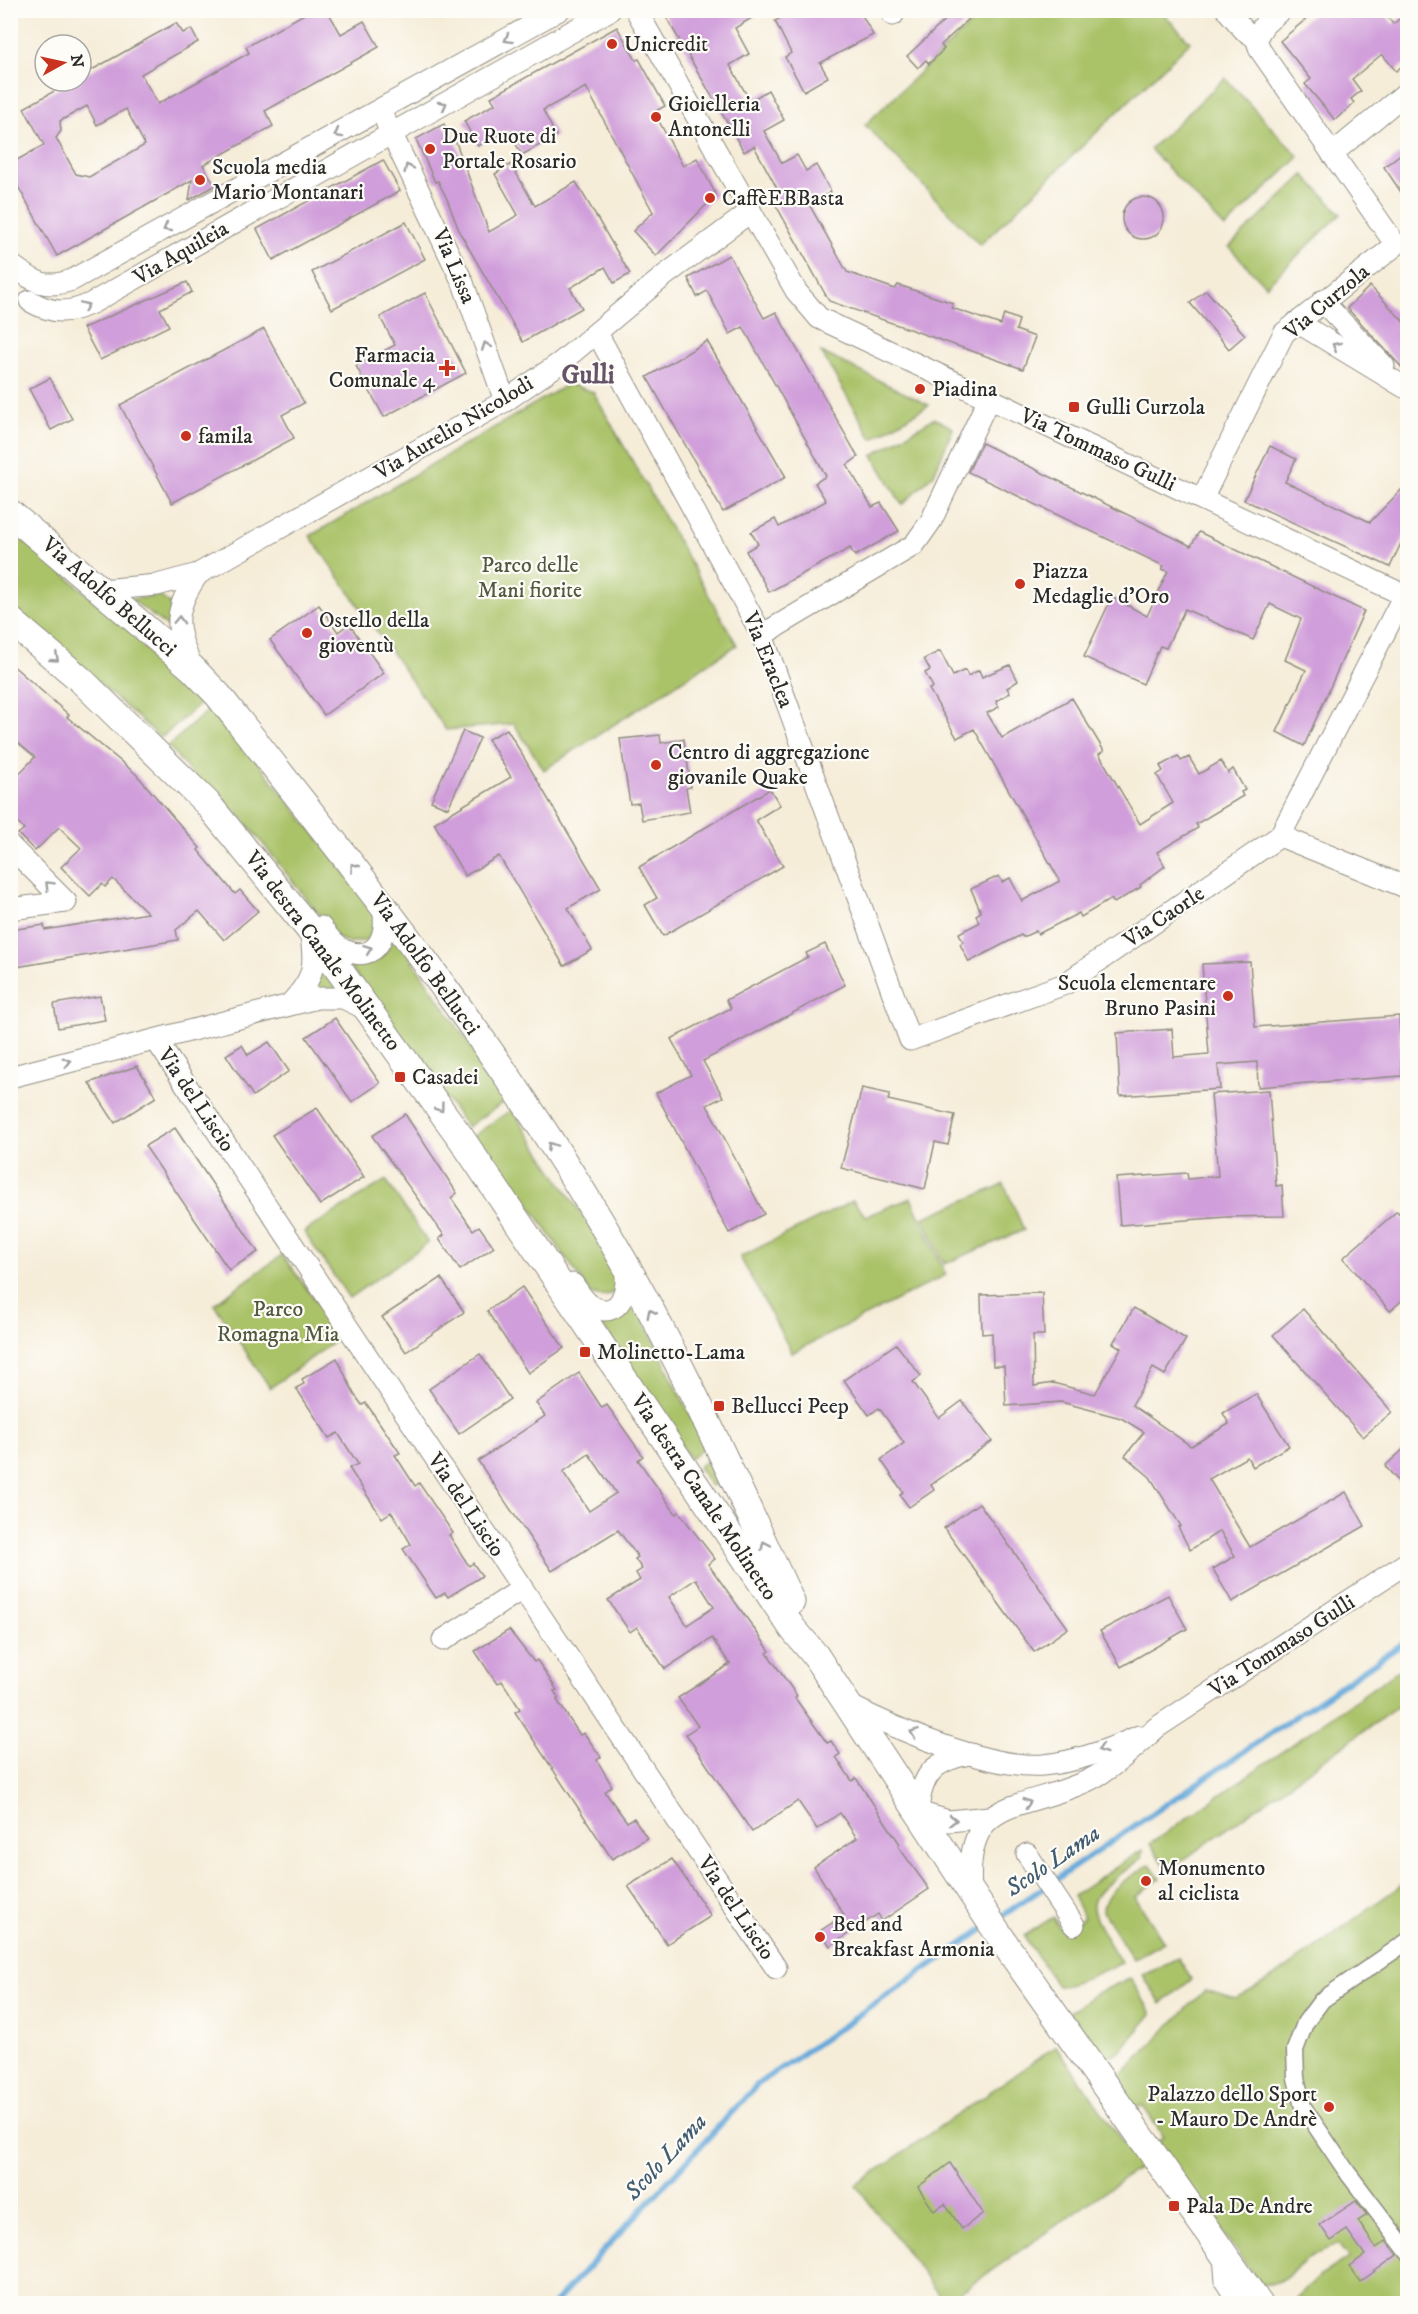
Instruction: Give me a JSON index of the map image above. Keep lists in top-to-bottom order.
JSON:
{
  "streets": {
    "street": [
      "Via Aquileia",
      "Via Lissa",
      "Via Curzola",
      "Via Aurelio Nicolodi",
      "Via Tommaso Gulli",
      "Via Adolfo Bellucci",
      "Via Eraclea",
      "Via Caorle",
      "Via destra Canale Molinetto",
      "Via del Liscio"
    ]
  },
  "crossings": [
    ["Via Aquileia", "Via Lissa"],
    ["Via Lissa", "Via Aurelio Nicolodi"],
    ["Via Curzola", "Via Tommaso Gulli"],
    ["Via Aurelio Nicolodi", "Via Tommaso Gulli"],
    ["Via Aurelio Nicolodi", "Via Adolfo Bellucci"],
    ["Via Aurelio Nicolodi", "Via Eraclea"],
    ["Via Tommaso Gulli", "Via Caorle"],
    ["Via Tommaso Gulli", "Via destra Canale Molinetto"],
    ["Via Adolfo Bellucci", "Via destra Canale Molinetto"],
    ["Via Eraclea", "Via Caorle"]
  ],
  "one_way": ["Via Lissa", "Via Adolfo Bellucci"],
  "districts": ["Gulli"],
  "water": ["Scolo Lama"],
  "parks": ["Parco delle Mani fiorite", "Parco Romagna Mia"],
  "places": {
    "other": [
      "Unicredit",
      "Gioielleria Antonelli",
      "Due Ruote di Portale Rosario",
      "Scuola media Mario Montanari",
      "CaffèEBBasta",
      "Piadina",
      "famila",
      "Piazza Medaglie d'Oro",
      "Ostello della gioventù",
      "Centro di aggregazione giovanile Quake",
      "Scuola elementare Bruno Pasini",
      "Monumento al ciclista",
      "Bed and Breakfast Armonia",
      "Palazzo dello Sport - Mauro De Andrè"
    ],
    "health": ["Farmacia Comunale 4"],
    "transit": [
      "Gulli Curzola",
      "Casadei",
      "Molinetto-Lama",
      "Bellucci Peep",
      "Pala De Andre"
    ]
  },
  "north": "right"
}
